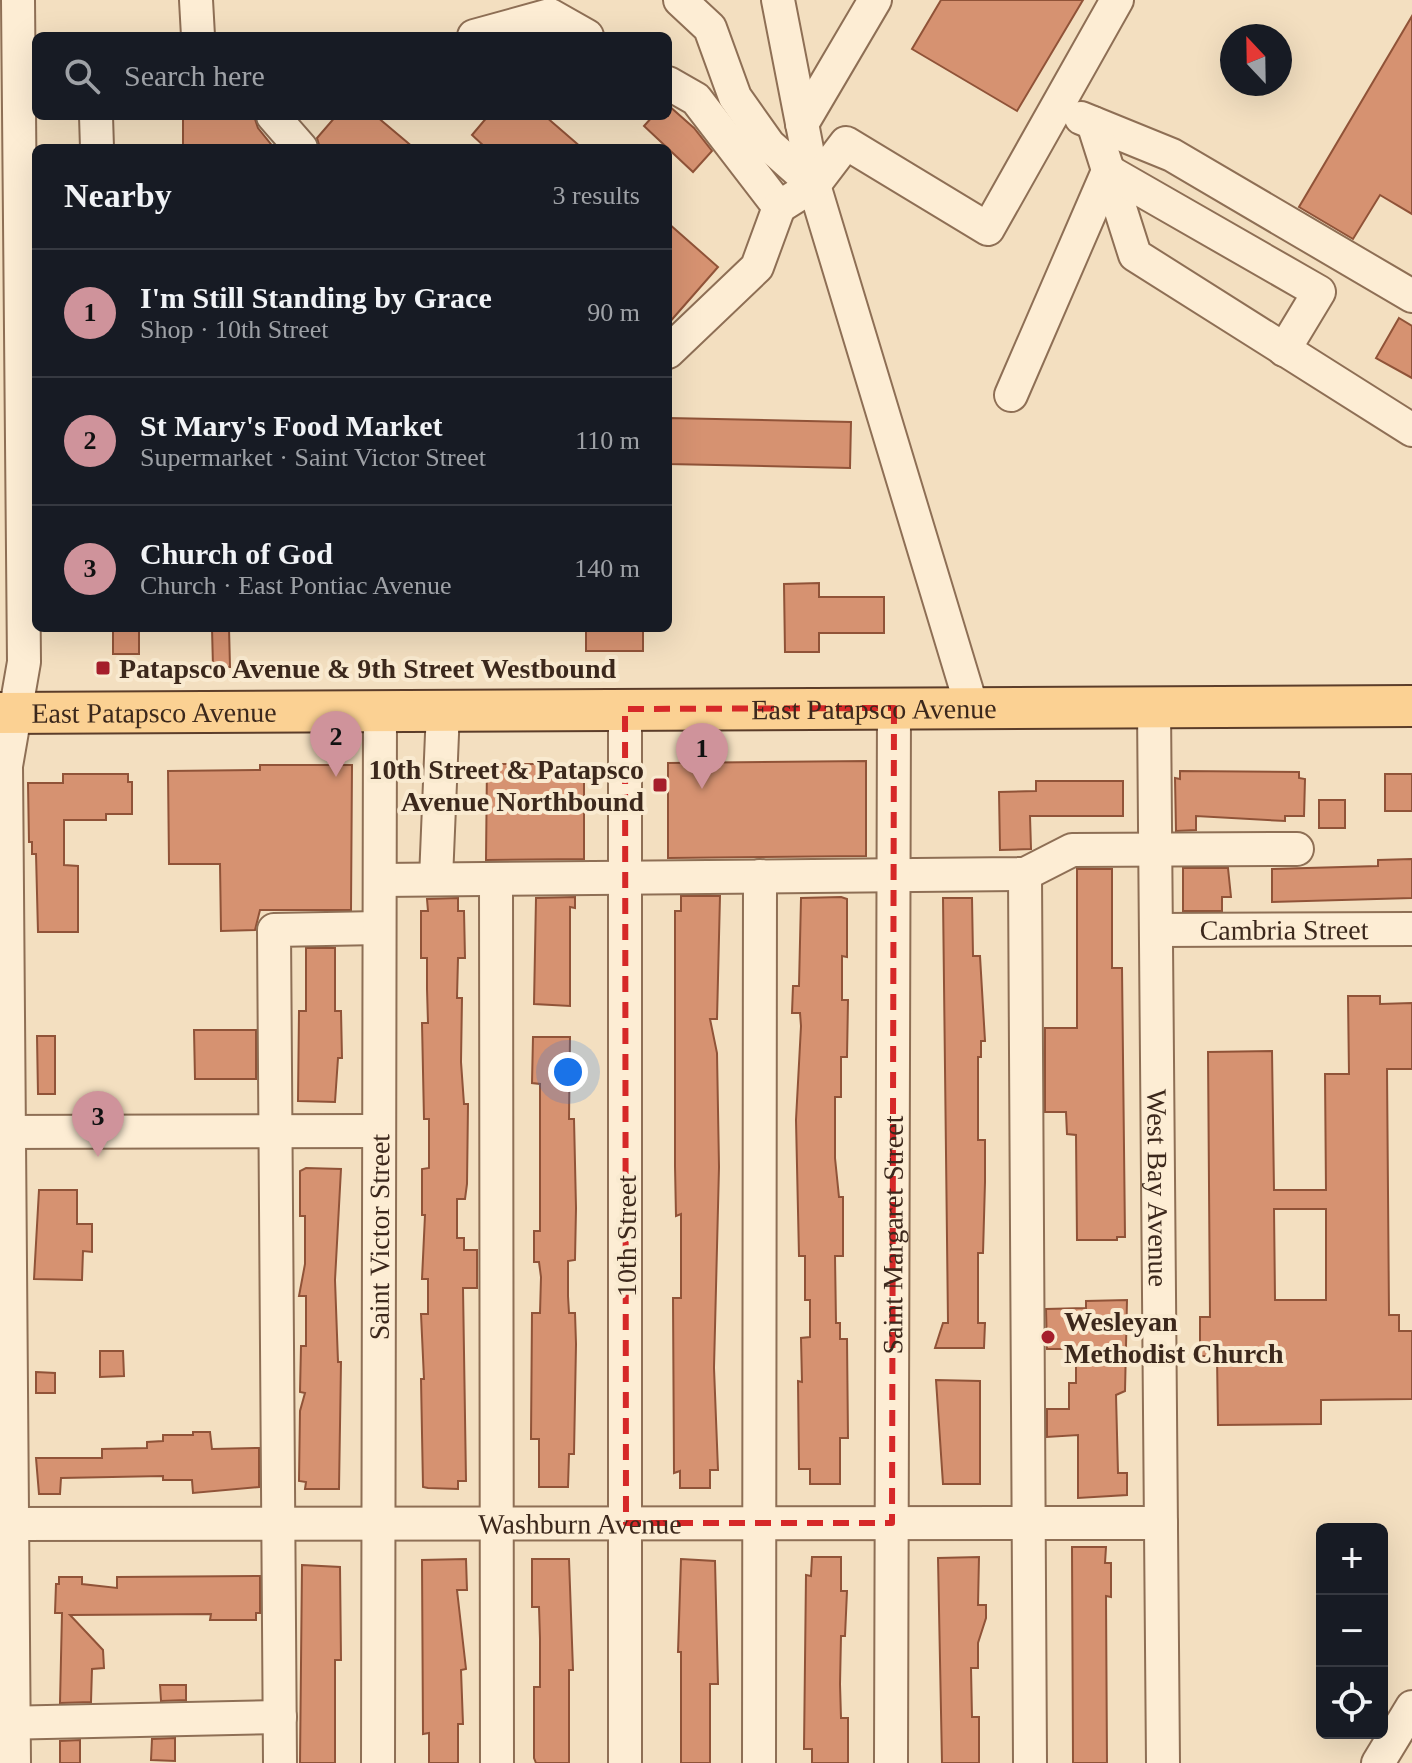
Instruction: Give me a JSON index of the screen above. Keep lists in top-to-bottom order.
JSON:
{
  "streets": {
    "main road": ["East Patapsco Avenue"],
    "street": [
      "Cambria Street",
      "West Bay Avenue",
      "Saint Margaret Street",
      "10th Street",
      "Saint Victor Street",
      "Washburn Avenue"
    ]
  },
  "crossings": [
    ["East Patapsco Avenue", "West Bay Avenue"],
    ["East Patapsco Avenue", "Saint Margaret Street"],
    ["East Patapsco Avenue", "10th Street"],
    ["East Patapsco Avenue", "Saint Victor Street"],
    ["Cambria Street", "West Bay Avenue"],
    ["West Bay Avenue", "Washburn Avenue"],
    ["Saint Margaret Street", "Washburn Avenue"],
    ["10th Street", "Washburn Avenue"],
    ["Saint Victor Street", "Washburn Avenue"]
  ],
  "places": {
    "transit": ["Patapsco Avenue & 9th Street Westbound", "10th Street & Patapsco Avenue Northbound"],
    "other": ["Wesleyan Methodist Church"]
  },
  "north": "top",
  "page": {
    "search": "Search here",
    "heading": ["Nearby", "3 results"],
    "list": [
      {
        "mark": "1",
        "name": "I'm Still Standing by Grace",
        "note": "Shop · 10th Street",
        "value": "90 m"
      },
      {
        "mark": "2",
        "name": "St Mary's Food Market",
        "note": "Supermarket · Saint Victor Street",
        "value": "110 m"
      },
      {
        "mark": "3",
        "name": "Church of God",
        "note": "Church · East Pontiac Avenue",
        "value": "140 m"
      }
    ],
    "pins": ["2", "1", "3"],
    "map_buttons": ["+", "−"]
  }
}
